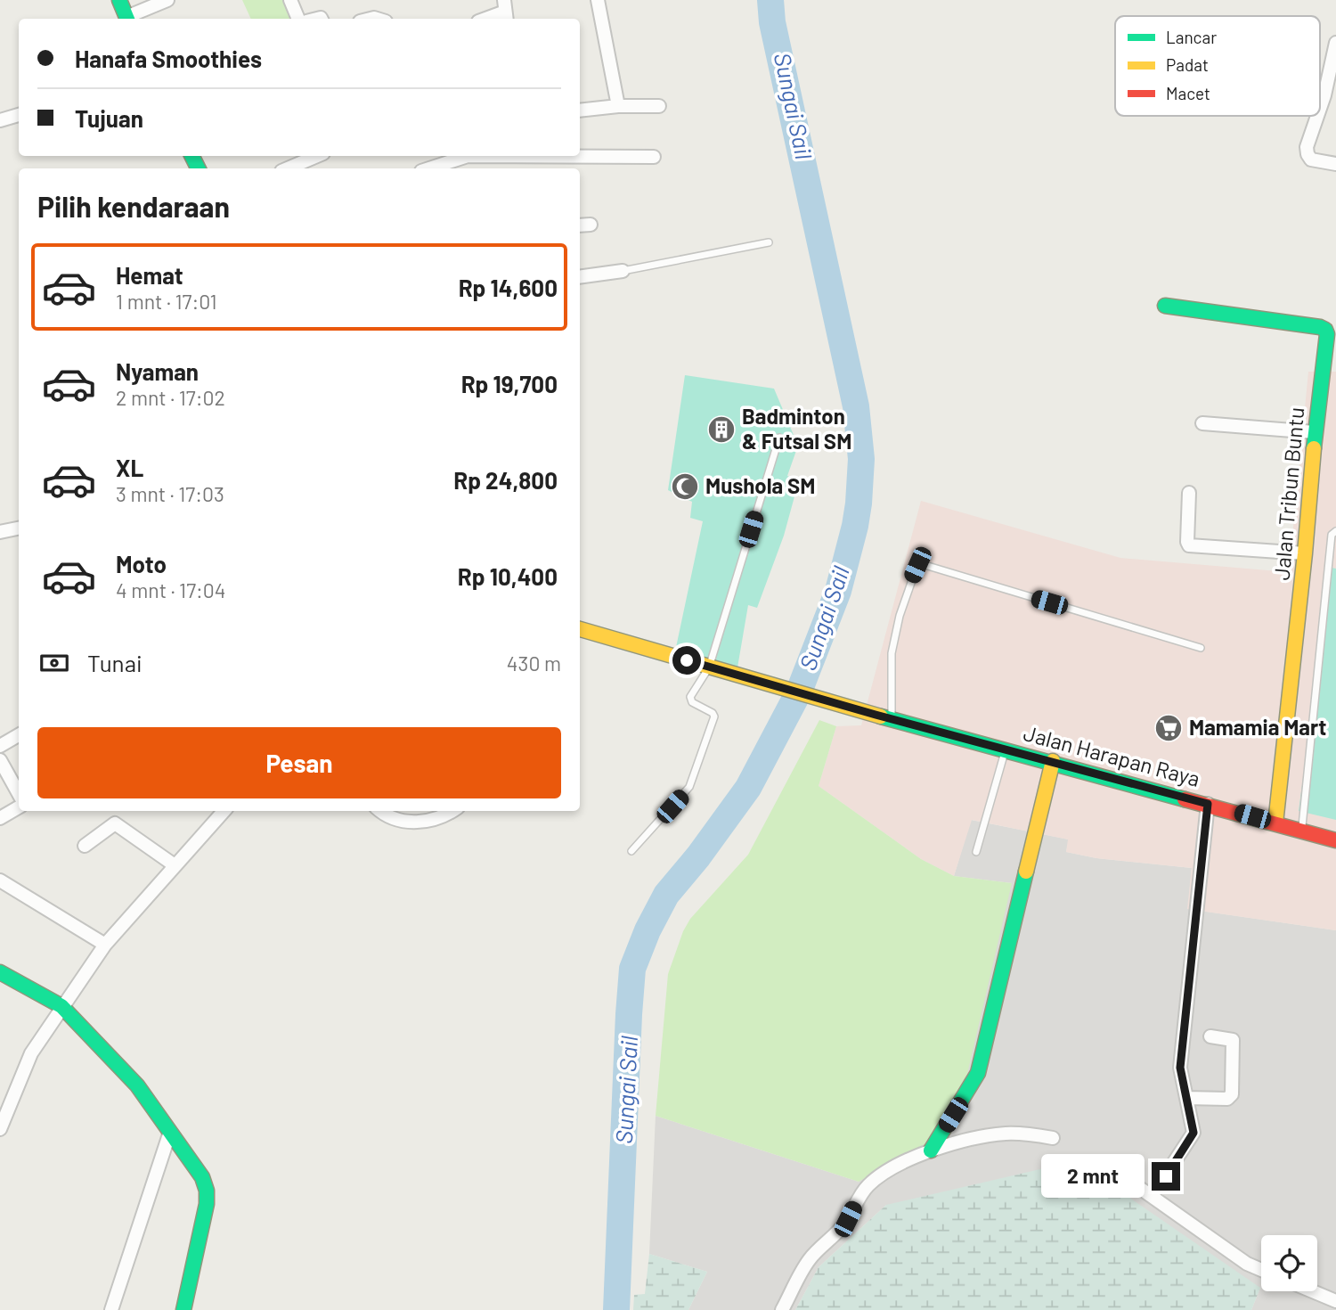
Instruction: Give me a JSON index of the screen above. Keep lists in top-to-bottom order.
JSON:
{
  "streets": {
    "street": ["Jalan Tribun Buntu", "Jalan Harapan Raya"]
  },
  "crossings": [
    ["Jalan Tribun Buntu", "Jalan Harapan Raya"]
  ],
  "water": ["Sungai Sail"],
  "places": {
    "building": ["Badminton & Futsal SM"],
    "mosque": ["Mushola SM"],
    "supermarket": ["Mamamia Mart"]
  },
  "legend": ["Lancar", "Padat", "Macet"],
  "page": {
    "banner": ["Hanafa Smoothies", "Tujuan"],
    "heading": "Pilih kendaraan",
    "list": [
      {
        "name": "Hemat",
        "note": "1 mnt · 17:01",
        "value": "Rp 14,600"
      },
      {
        "name": "Nyaman",
        "note": "2 mnt · 17:02",
        "value": "Rp 19,700"
      },
      {
        "name": "XL",
        "note": "3 mnt · 17:03",
        "value": "Rp 24,800"
      },
      {
        "name": "Moto",
        "note": "4 mnt · 17:04",
        "value": "Rp 10,400"
      }
    ],
    "pay": ["Tunai", "430 m"],
    "buttons": "Pesan",
    "bubble": "2 mnt"
  }
}
